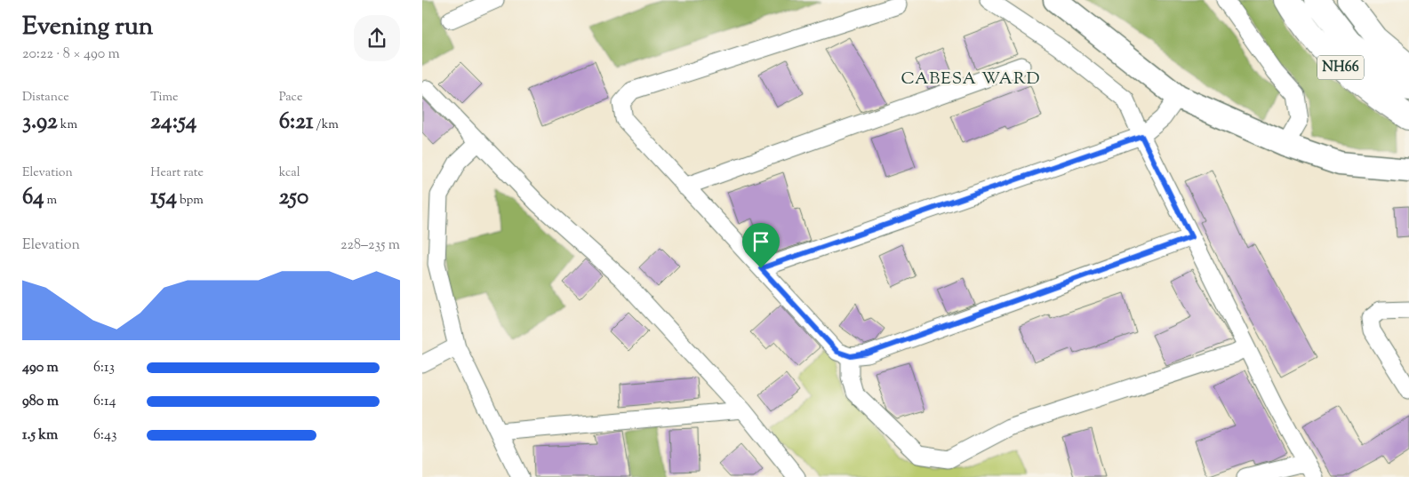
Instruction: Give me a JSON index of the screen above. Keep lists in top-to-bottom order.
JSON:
{
  "streets": {
    "highway": ["NH66"]
  },
  "districts": ["CABESA WARD"],
  "page": {
    "heading": ["Evening run", "20:22 · 8 × 490 m"],
    "stats": [
      ["Distance", "3.92 km"],
      ["Time", "24:54"],
      ["Pace", "6:21 /km"],
      ["Elevation", "64 m"],
      ["Heart rate", "154 bpm"],
      ["kcal", "250"]
    ],
    "chart": ["Elevation", "228–235 m"],
    "list": [
      {
        "name": "490 m",
        "note": "6:13"
      },
      {
        "name": "980 m",
        "note": "6:14"
      },
      {
        "name": "1.5 km",
        "note": "6:43"
      }
    ]
  }
}
